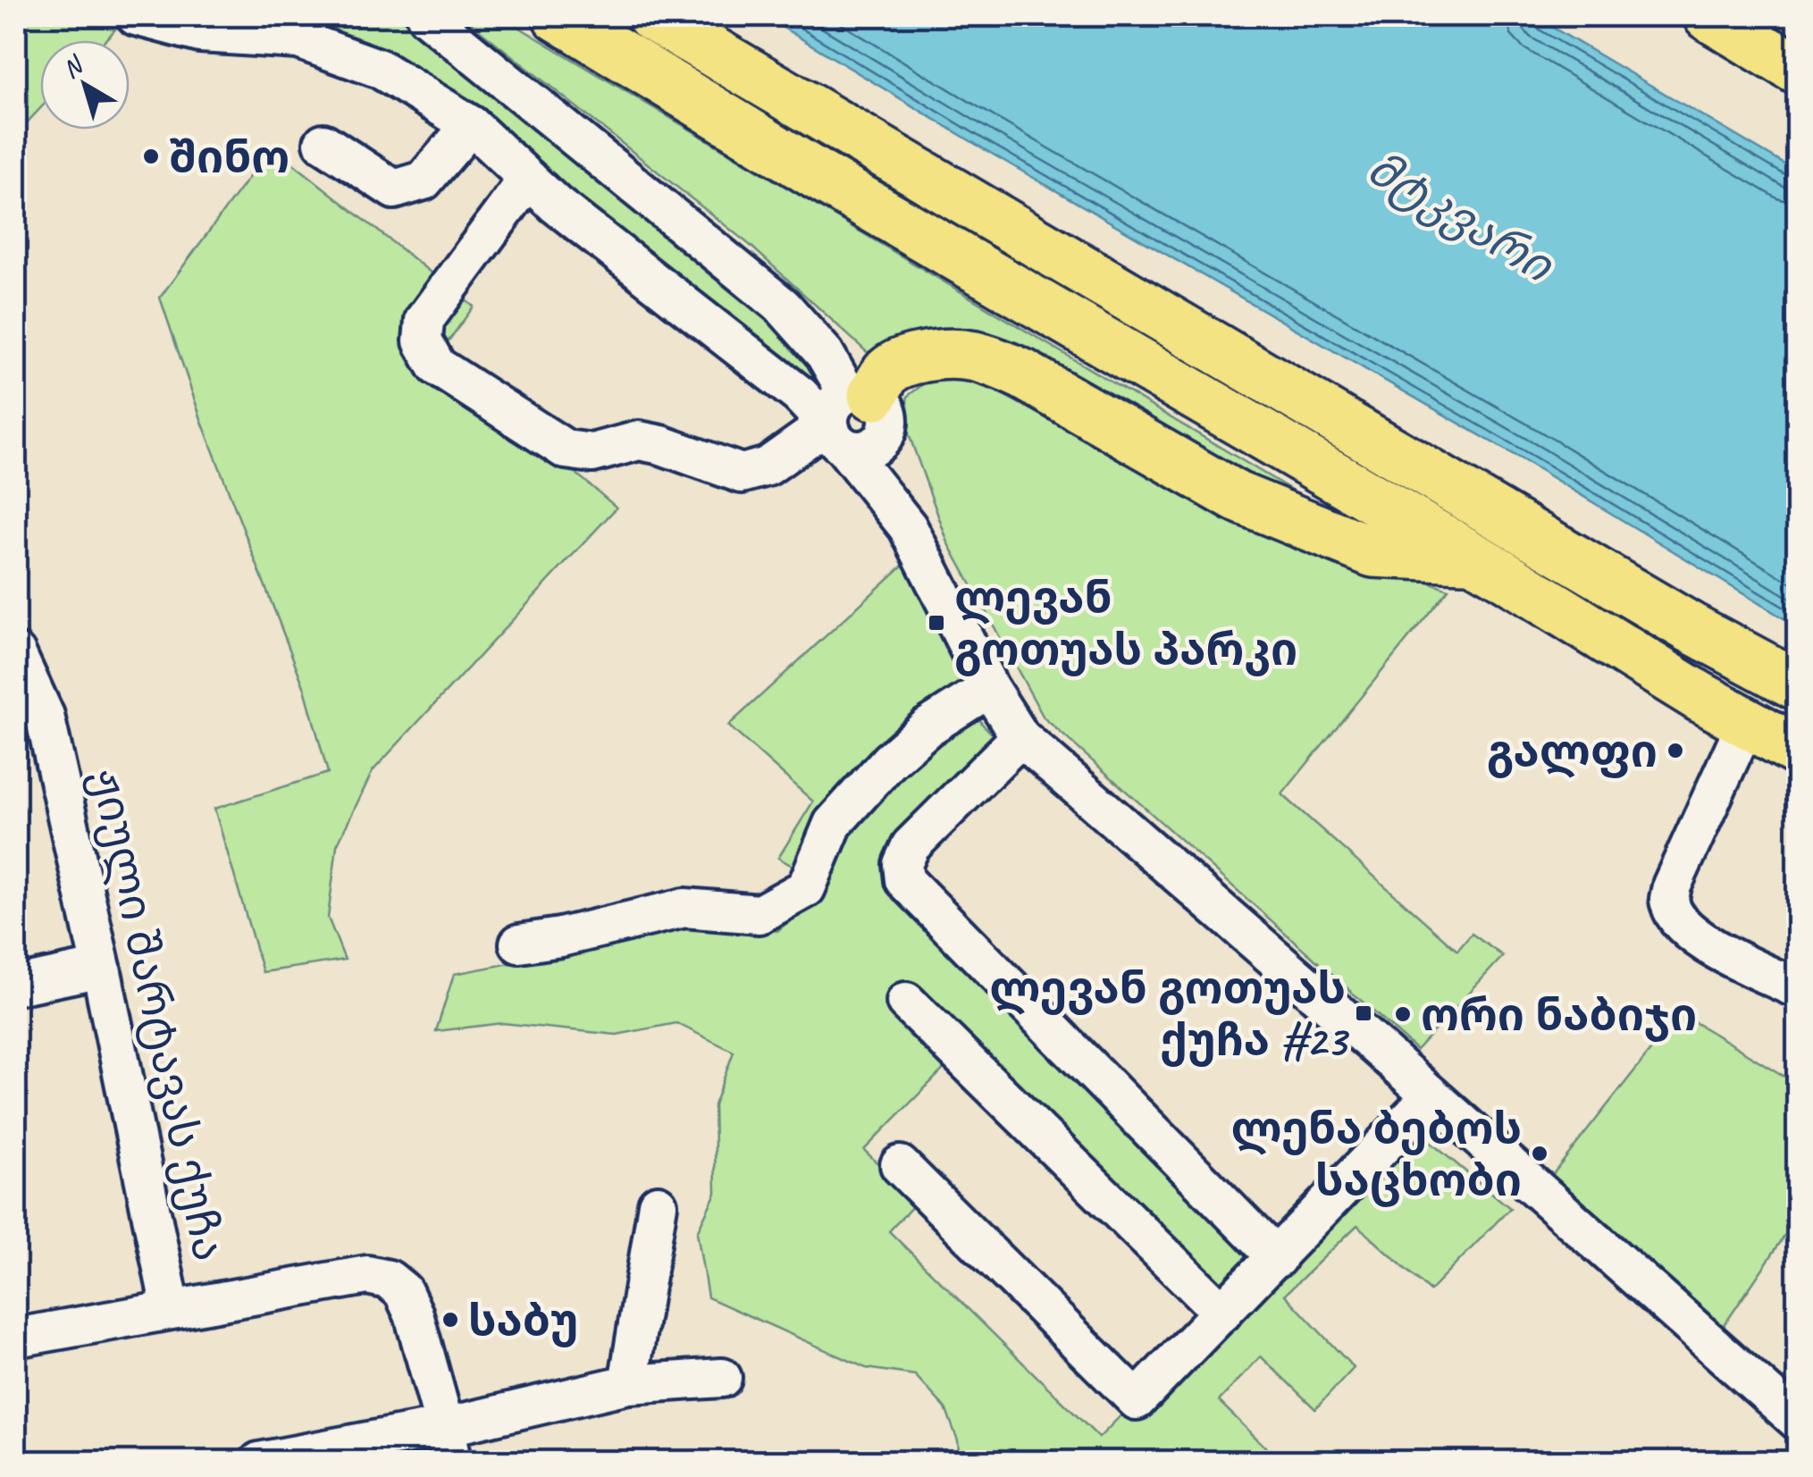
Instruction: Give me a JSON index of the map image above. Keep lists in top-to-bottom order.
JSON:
{
  "streets": {
    "street": ["ჟიული შარტავას ქუჩა"]
  },
  "water": ["მტკვარი"],
  "places": {
    "other": [
      "შინო",
      "გალფი",
      "ორი ნაბიჯი",
      "ლენა ბებოს საცხობი",
      "საბუ"
    ],
    "transit": ["ლევან გოთუას პარკი", "ლევან გოთუას ქუჩა #23"]
  },
  "north": "top left"
}
